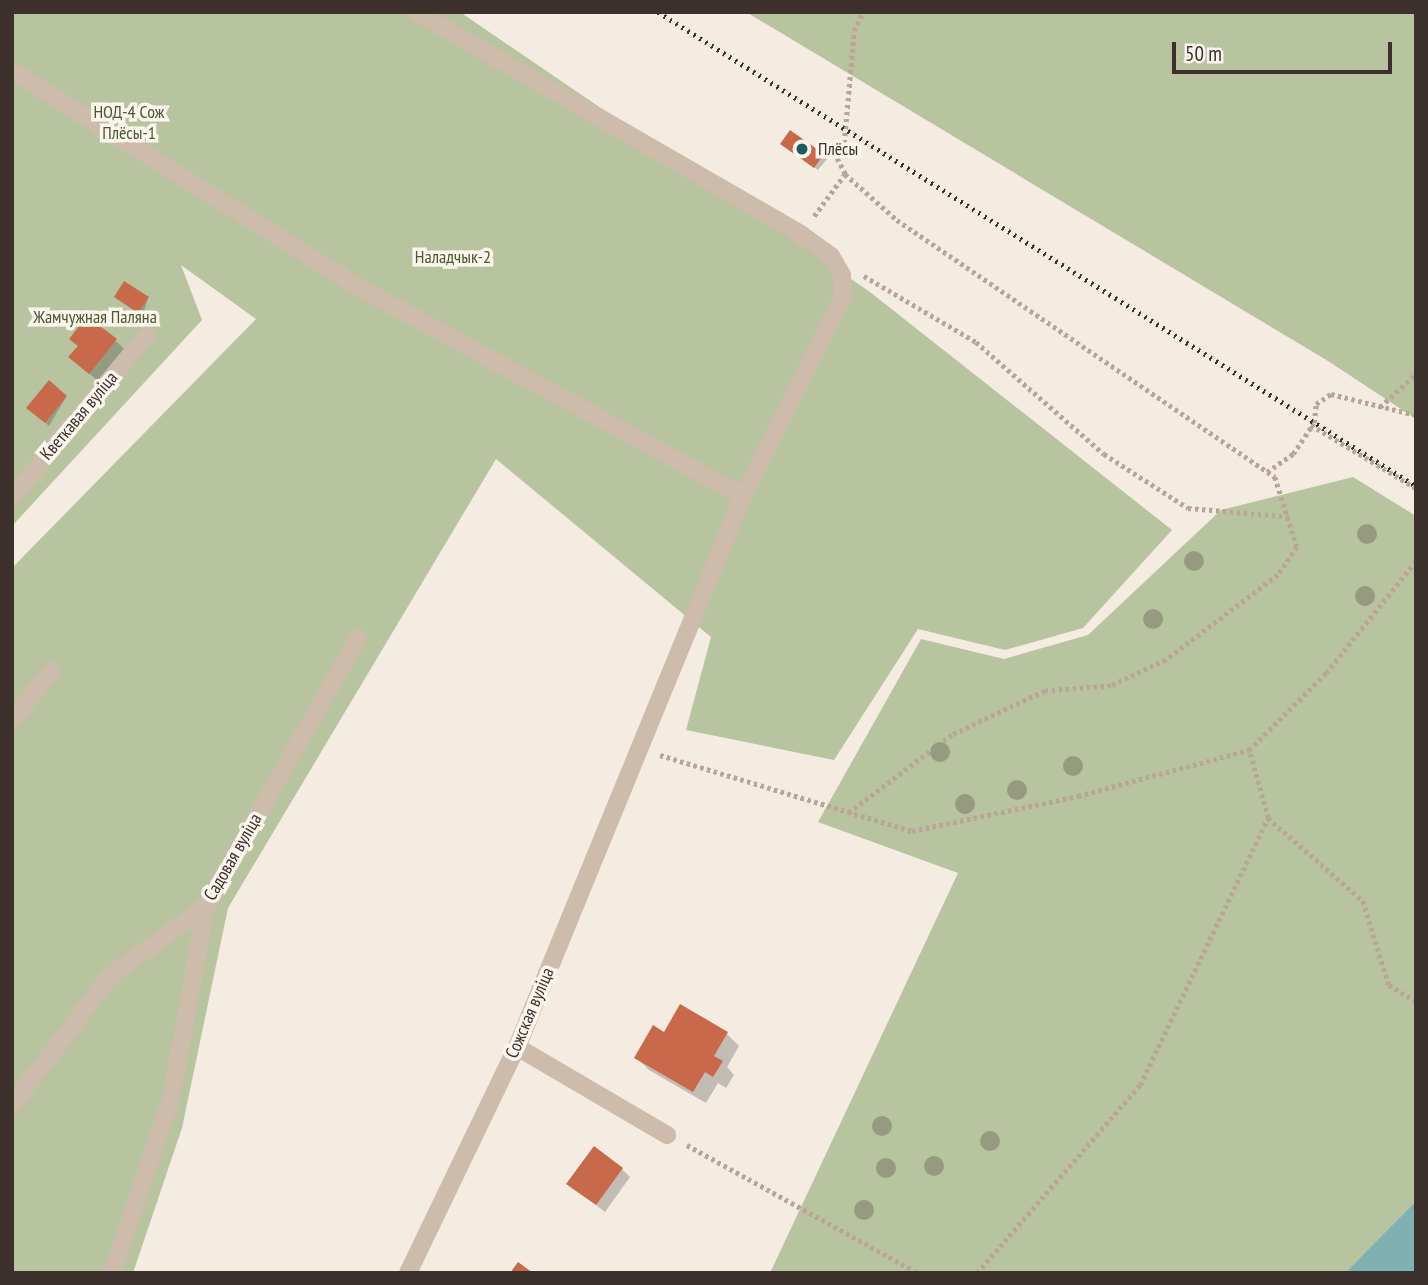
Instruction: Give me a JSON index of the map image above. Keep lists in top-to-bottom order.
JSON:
{
  "streets": {
    "street": ["Кветкавая вуліца", "Садовая вуліца", "Сожская вуліца"]
  },
  "parks": ["НОД-4 Сож Плёсы-1", "Наладчык-2", "Жамчужная Паляна"],
  "places": ["Плёсы"],
  "scale_bar": "50 m"
}
